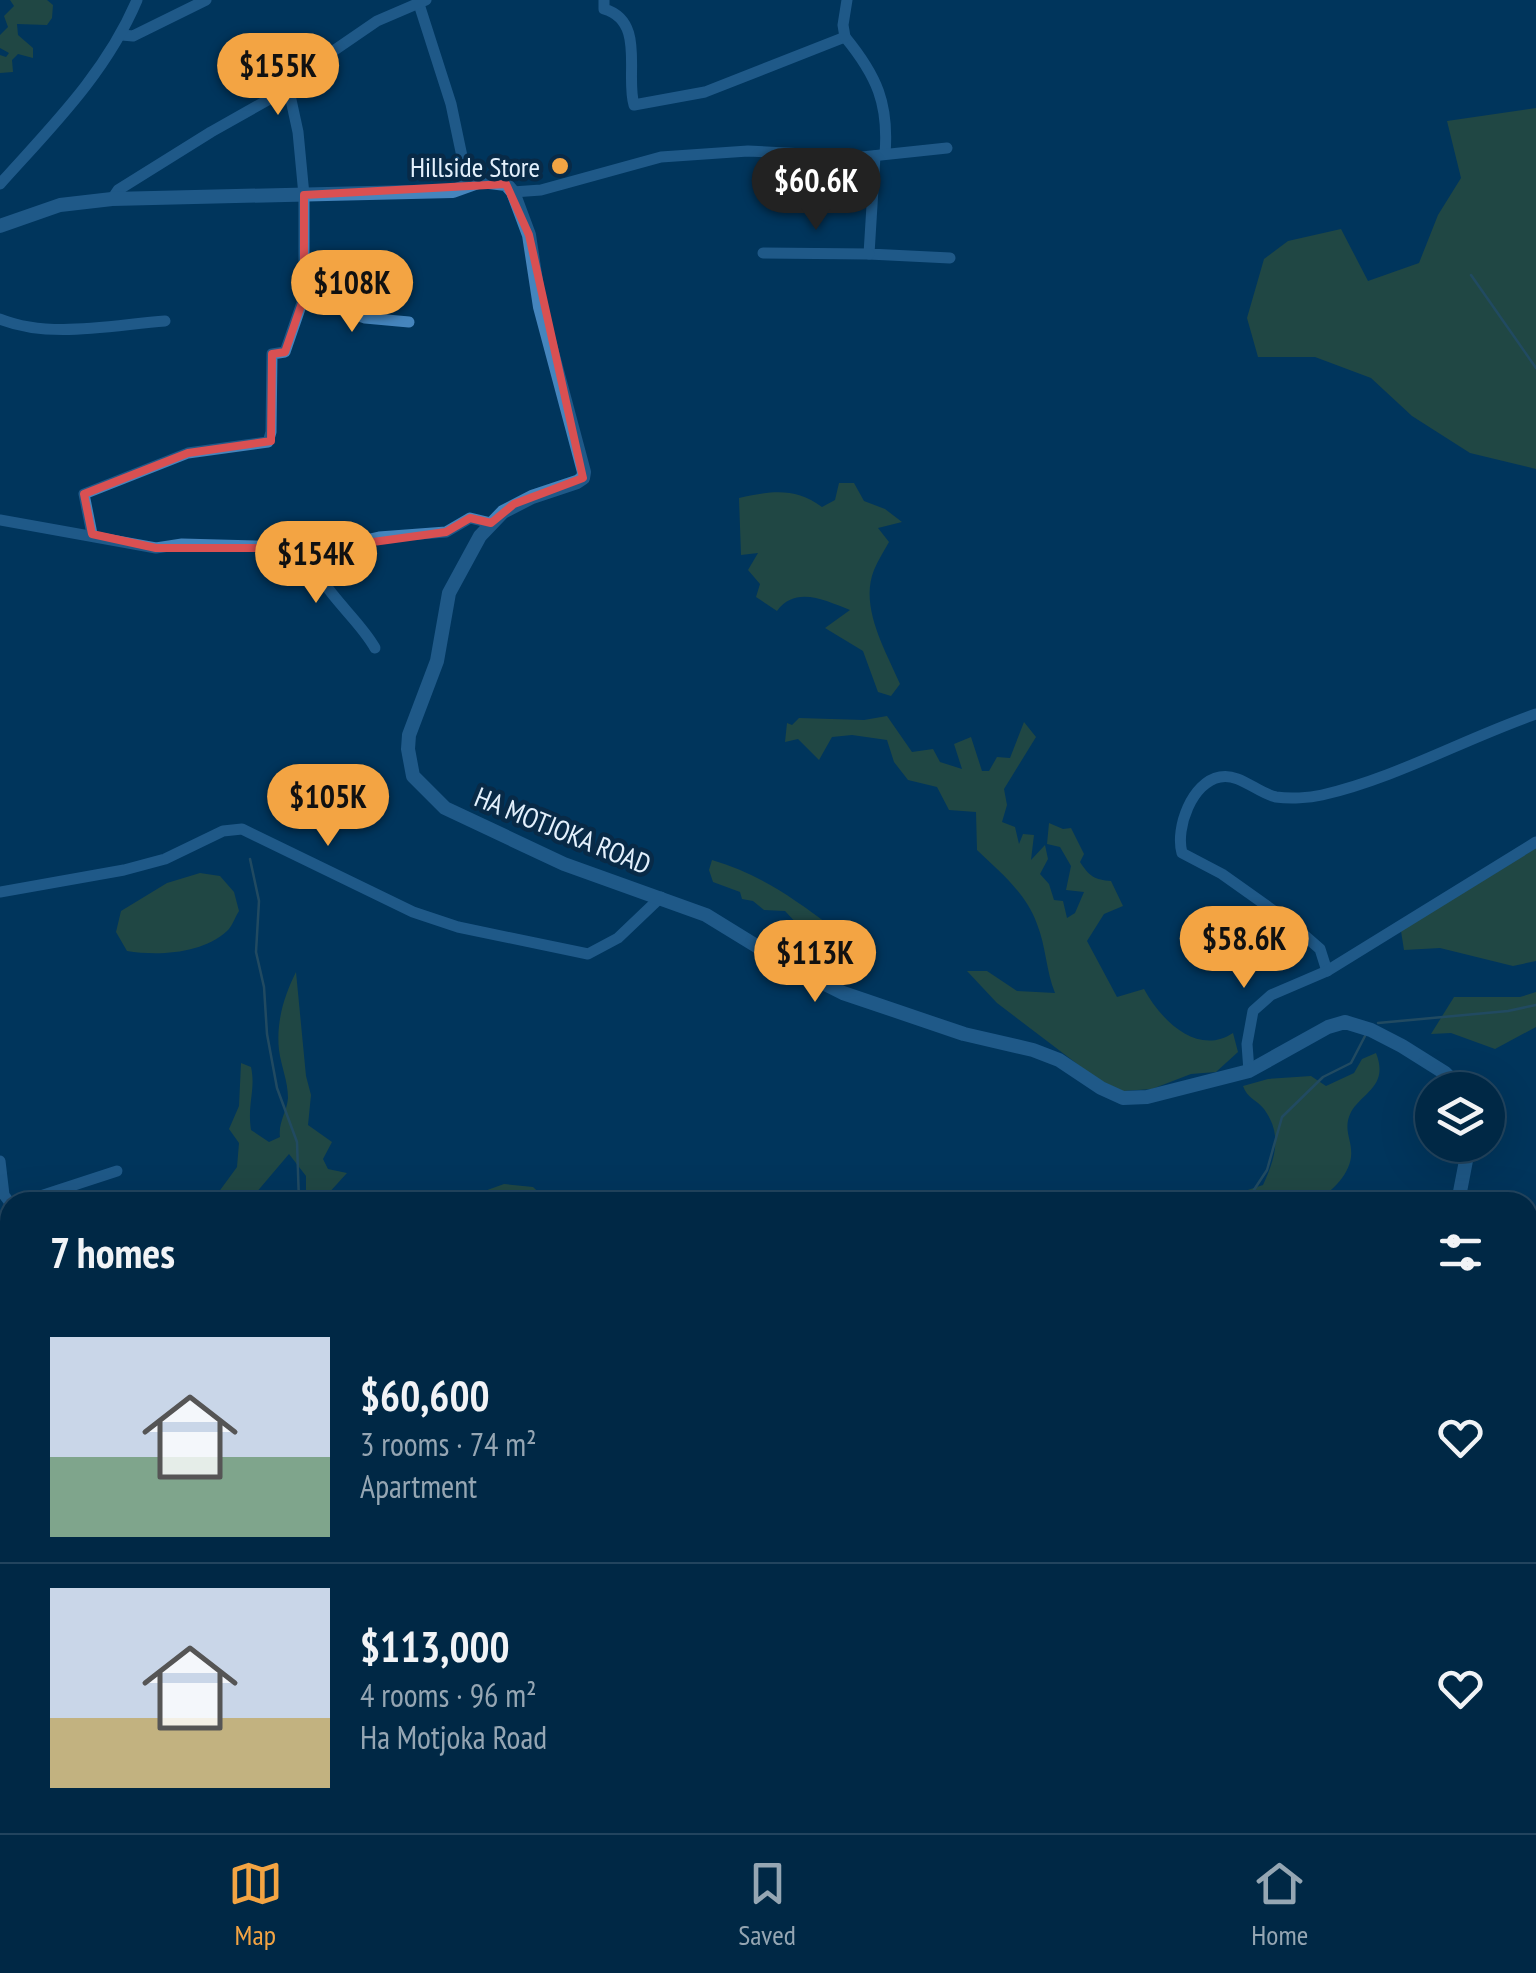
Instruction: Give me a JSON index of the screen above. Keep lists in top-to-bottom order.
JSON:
{
  "streets": {
    "street": ["HA MOTJOKA ROAD"]
  },
  "places": ["Hillside Store"],
  "page": {
    "price": [
      "$155K",
      "$60.6K",
      "$108K",
      "$154K",
      "$105K",
      "$58.6K",
      "$113K"
    ],
    "heading": "7 homes",
    "list": [
      {
        "name": "$60,600",
        "note": "3 rooms · 74 m² · Apartment"
      },
      {
        "name": "$113,000",
        "note": "4 rooms · 96 m² · Ha Motjoka Road"
      }
    ],
    "tabs": ["Map", "Saved", "Home"]
  }
}
